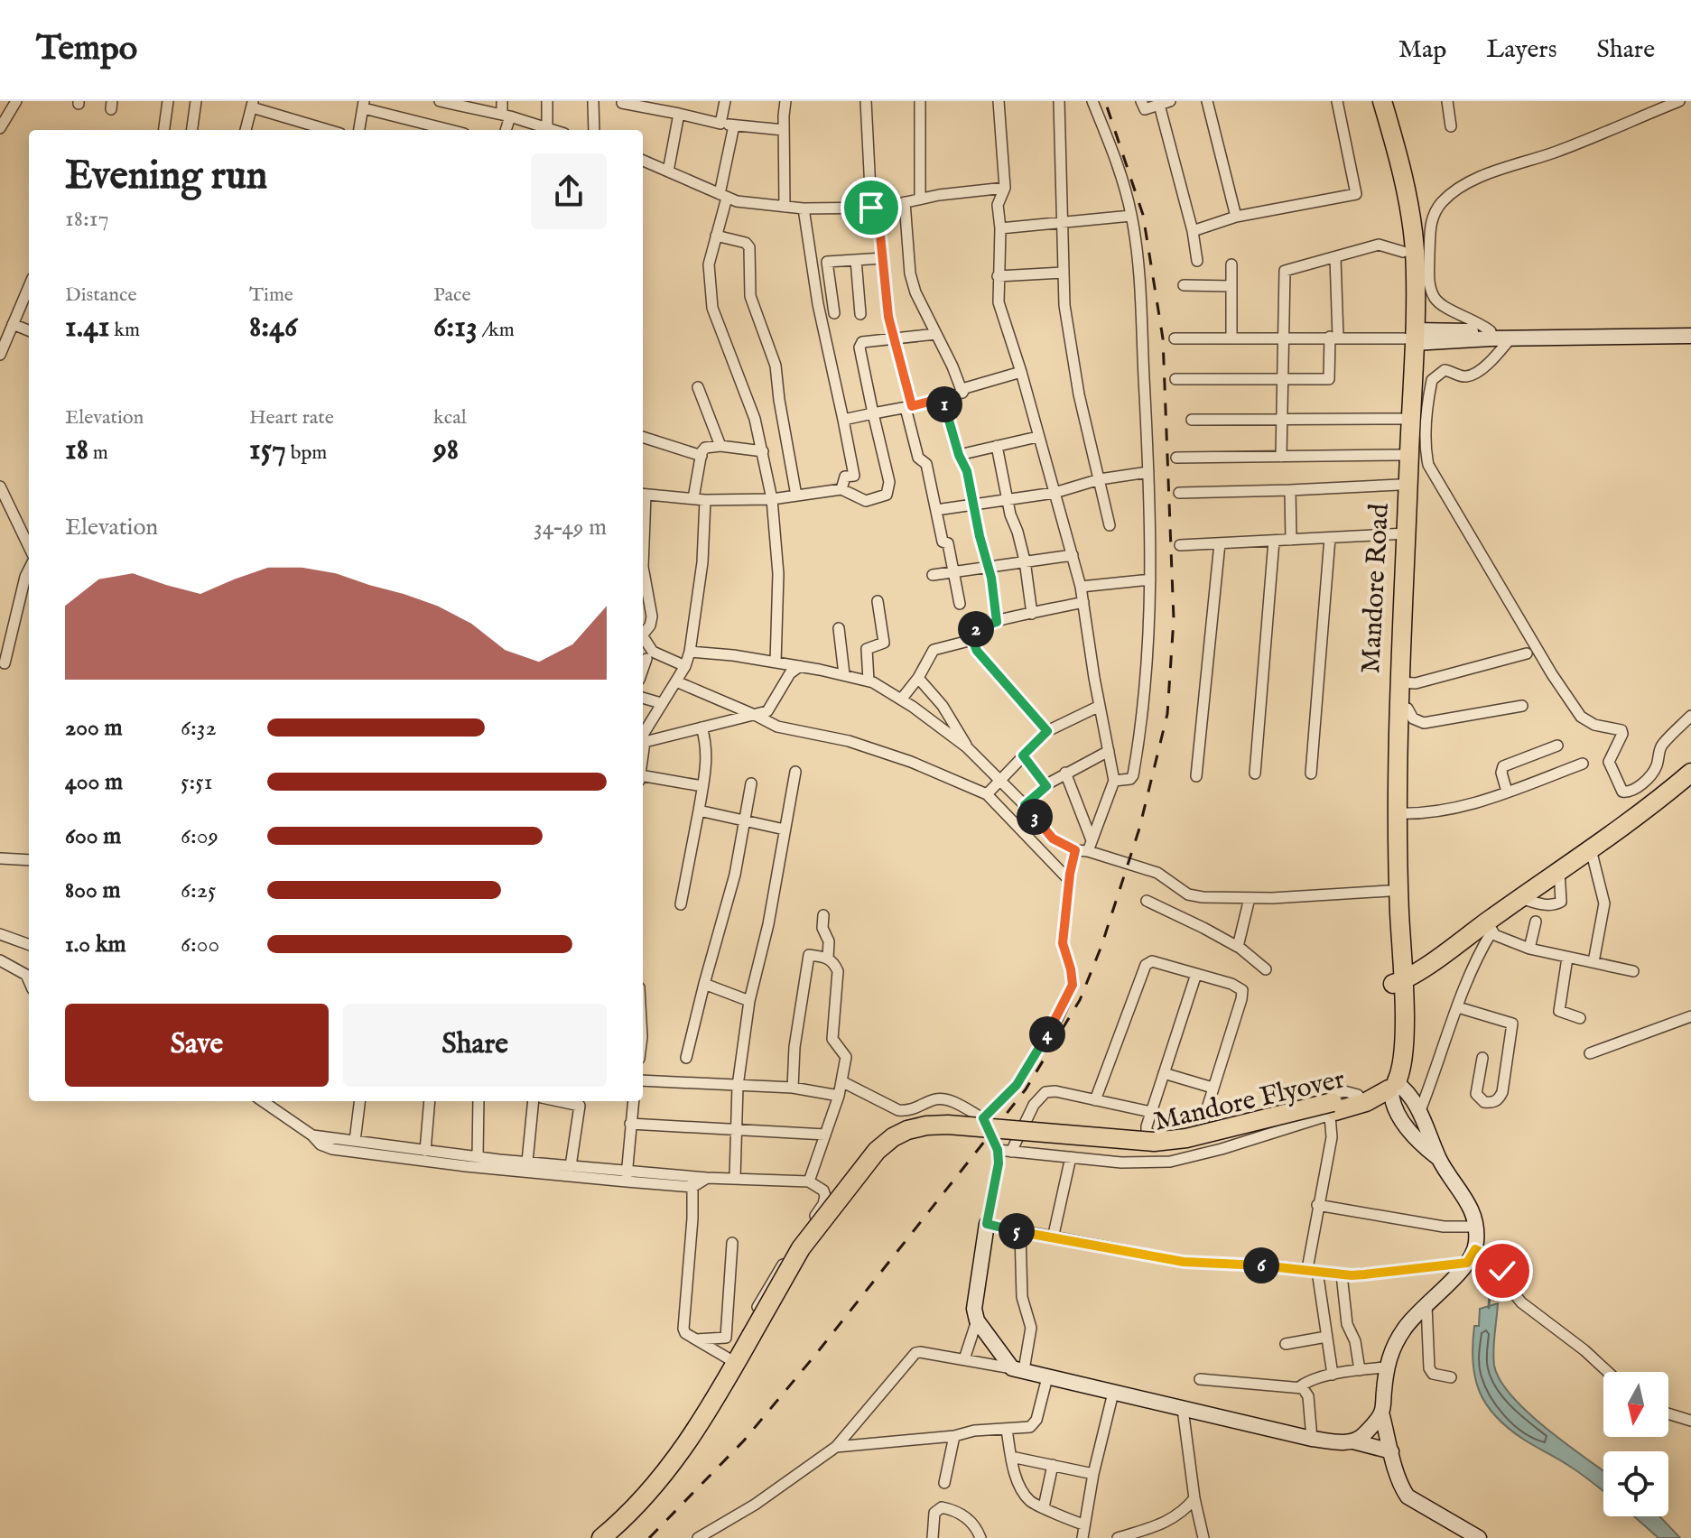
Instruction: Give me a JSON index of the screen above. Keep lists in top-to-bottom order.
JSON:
{
  "streets": {
    "highway": ["Mandore Road", "Mandore Flyover"]
  },
  "north": "bottom",
  "page": {
    "header": "Tempo",
    "nav": ["Map", "Layers", "Share"],
    "heading": ["Evening run", "18:17"],
    "stats": [
      ["Distance", "1.41 km"],
      ["Time", "8:46"],
      ["Pace", "6:13 /km"],
      ["Elevation", "18 m"],
      ["Heart rate", "157 bpm"],
      ["kcal", "98"]
    ],
    "pins": [
      "1",
      "2",
      "3",
      "4",
      "5",
      "6"
    ],
    "chart": ["Elevation", "34–49 m"],
    "list": [
      {
        "name": "200 m",
        "note": "6:32"
      },
      {
        "name": "400 m",
        "note": "5:51"
      },
      {
        "name": "600 m",
        "note": "6:09"
      },
      {
        "name": "800 m",
        "note": "6:25"
      },
      {
        "name": "1.0 km",
        "note": "6:00"
      }
    ],
    "buttons": ["Save", "Share"]
  }
}
